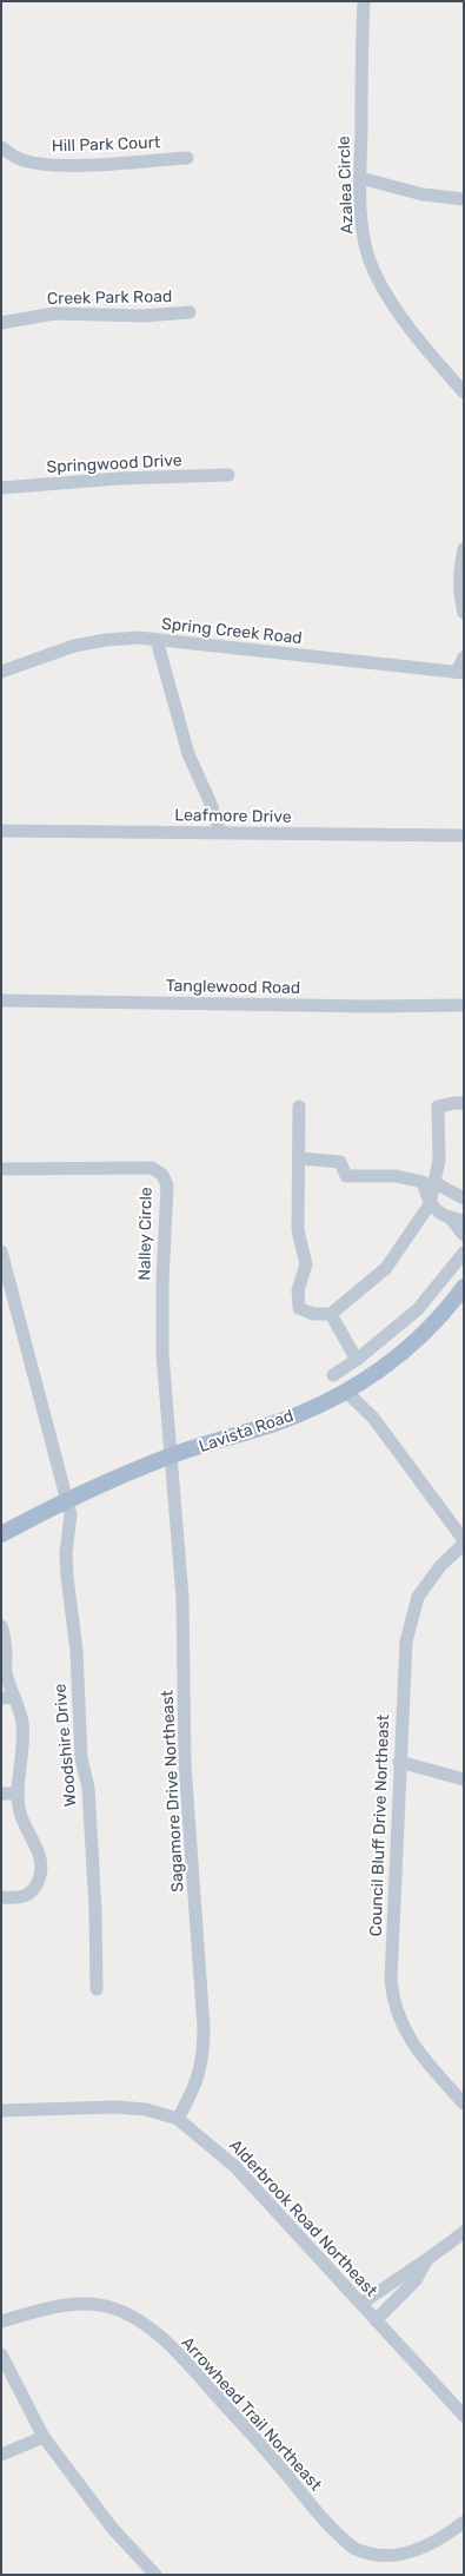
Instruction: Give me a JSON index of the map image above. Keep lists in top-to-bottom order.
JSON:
{
  "streets": {
    "main road": ["Lavista Road"],
    "street": [
      "Hill Park Court",
      "Azalea Circle",
      "Creek Park Road",
      "Springwood Drive",
      "Spring Creek Road",
      "Leafmore Drive",
      "Tanglewood Road",
      "Nalley Circle",
      "Woodshire Drive",
      "Sagamore Drive Northeast",
      "Council Bluff Drive Northeast",
      "Alderbrook Road Northeast",
      "Arrowhead Trail Northeast"
    ]
  },
  "crossings": [
    ["Nalley Circle", "Lavista Road"],
    ["Nalley Circle", "Sagamore Drive Northeast"],
    ["Lavista Road", "Woodshire Drive"],
    ["Lavista Road", "Sagamore Drive Northeast"],
    ["Sagamore Drive Northeast", "Alderbrook Road Northeast"]
  ]
}
